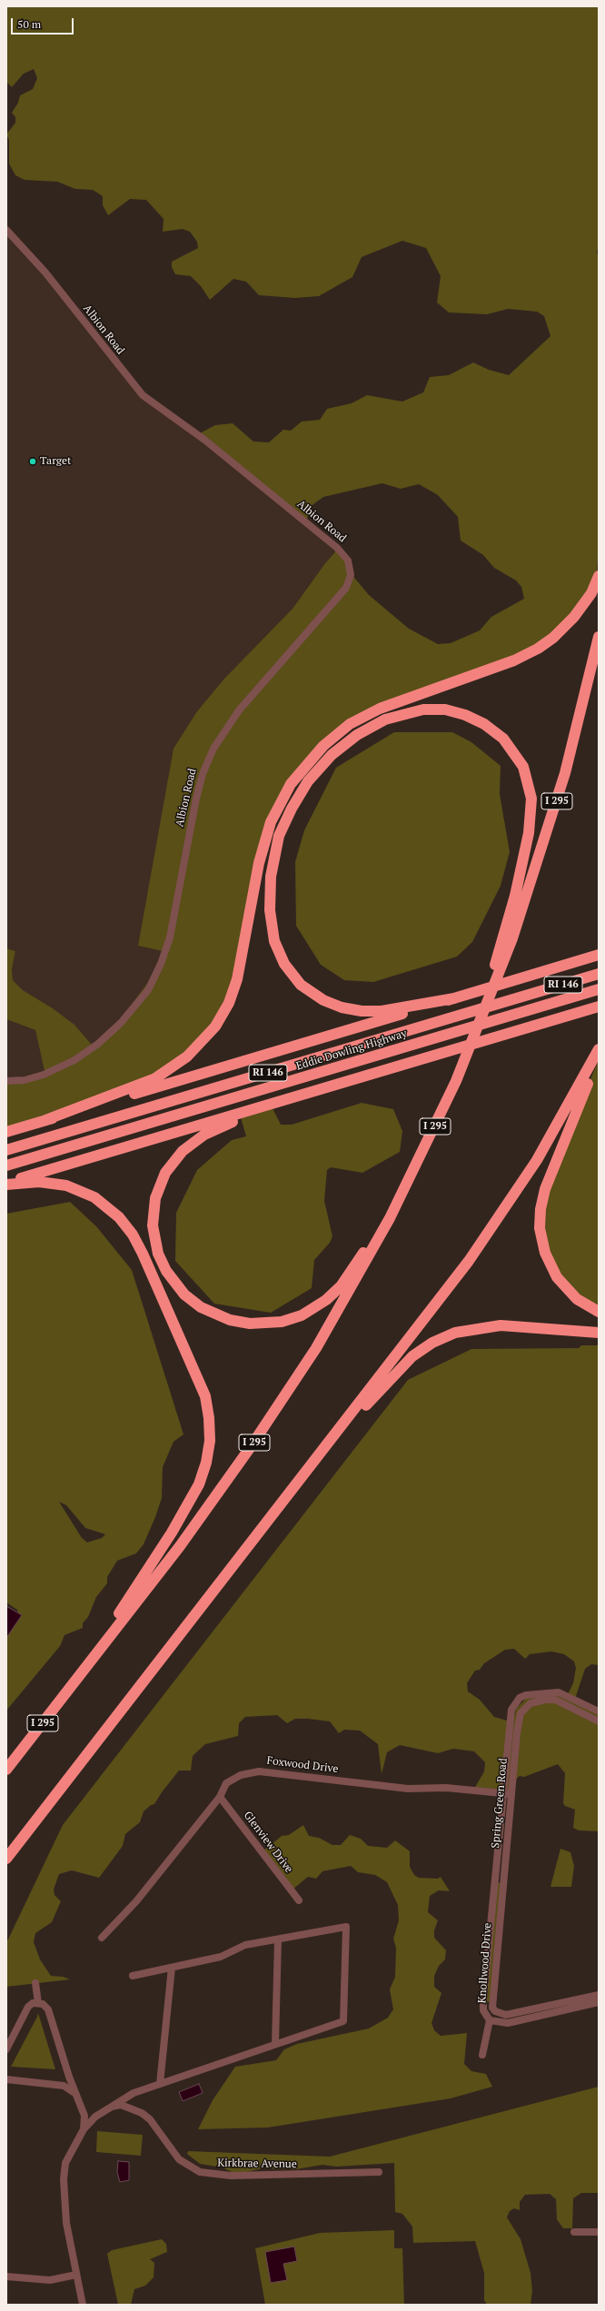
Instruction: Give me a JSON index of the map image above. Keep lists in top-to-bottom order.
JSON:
{
  "streets": {
    "highway": ["I 295", "RI 146", "Eddie Dowling Highway"],
    "street": [
      "Albion Road",
      "Foxwood Drive",
      "Spring Green Road",
      "Glenview Drive",
      "Knollwood Drive",
      "Kirkbrae Avenue"
    ]
  },
  "crossings": [
    ["Foxwood Drive", "Spring Green Road"],
    ["Foxwood Drive", "Glenview Drive"],
    ["Spring Green Road", "Knollwood Drive"]
  ],
  "places": ["Target"],
  "scale_bar": "50 m"
}
